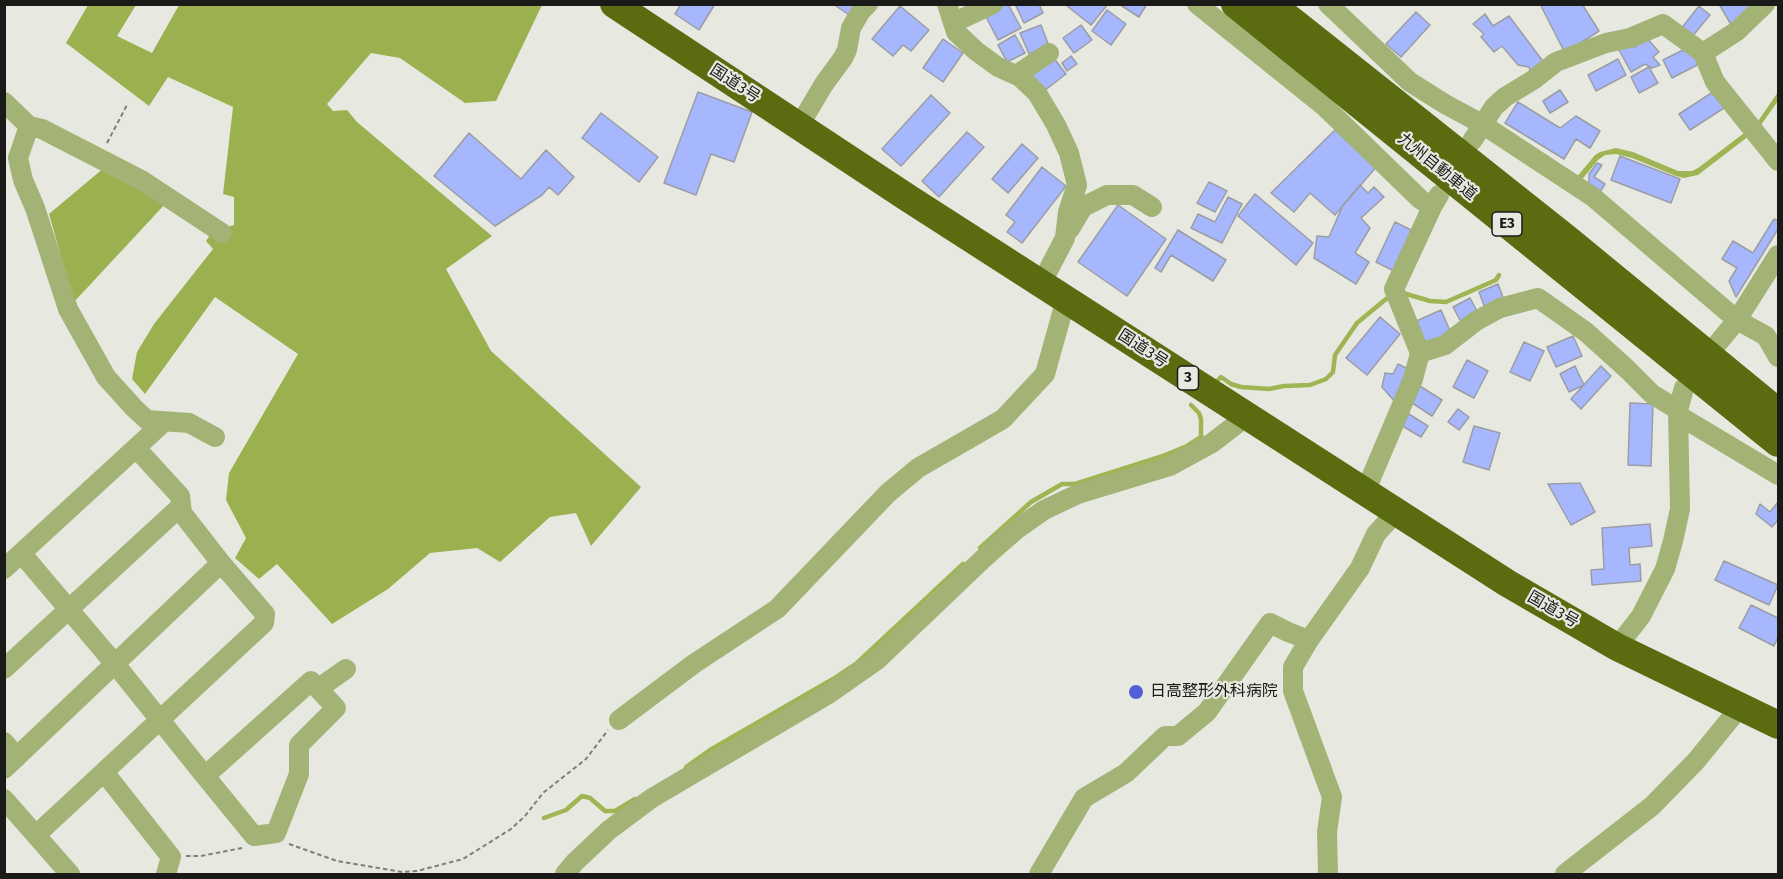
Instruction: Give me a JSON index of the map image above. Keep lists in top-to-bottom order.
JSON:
{
  "streets": {
    "highway": [
      "国道3号",
      "九州自動車道",
      "E3",
      "3"
    ]
  },
  "places": ["日高整形外科病院"]
}
